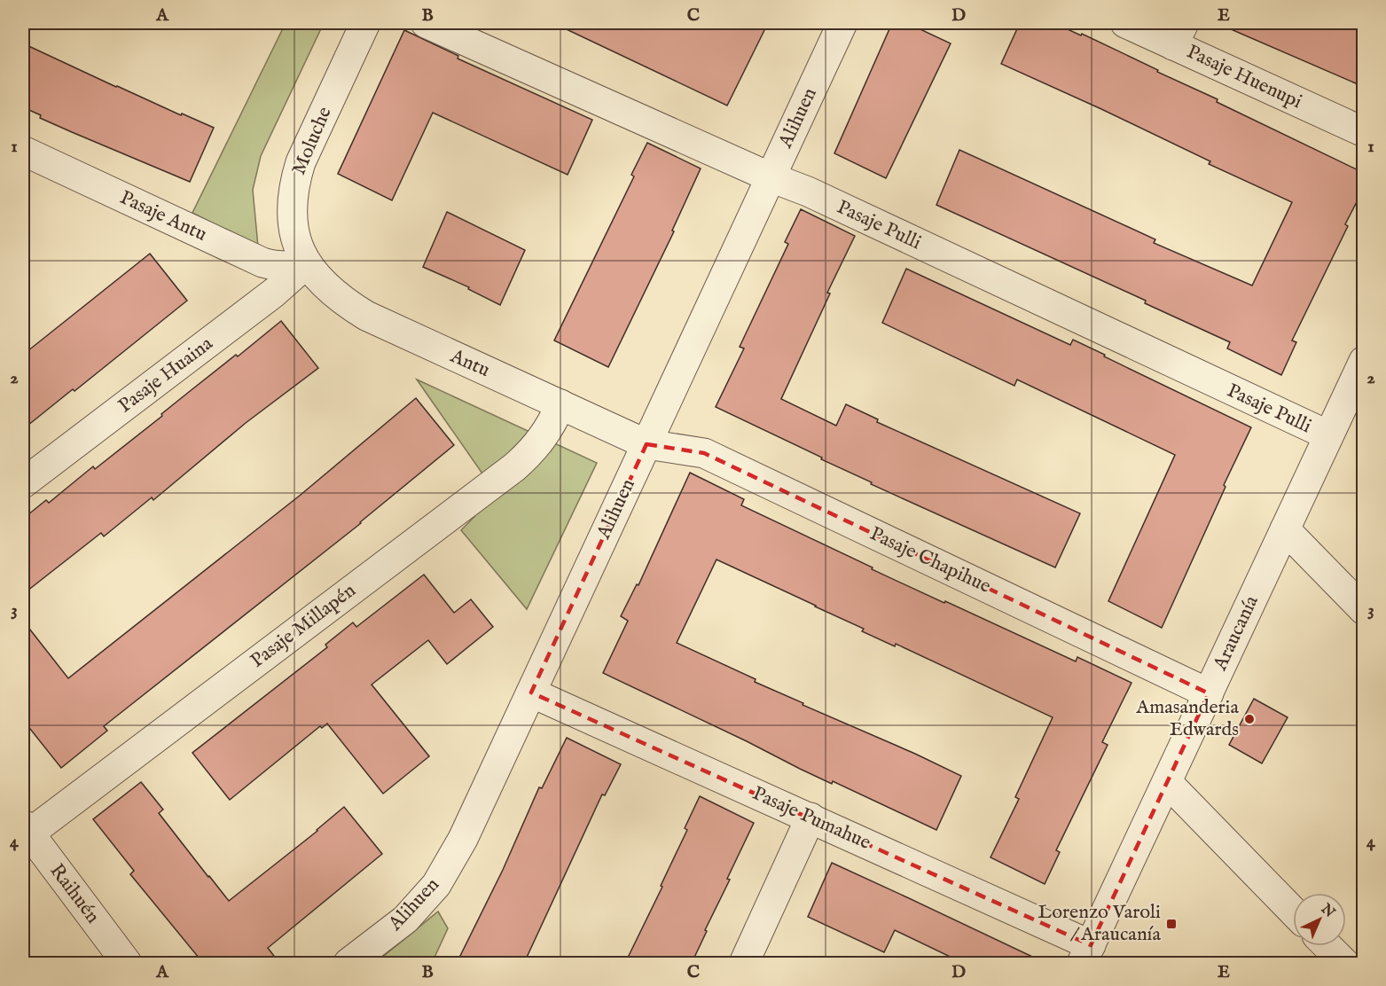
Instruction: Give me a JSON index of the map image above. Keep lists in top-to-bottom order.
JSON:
{
  "streets": {
    "street": [
      "Pasaje Huenupi",
      "Alihuen",
      "Moluche",
      "Pasaje Antu",
      "Pasaje Pulli",
      "Antu",
      "Pasaje Huaina",
      "Pasaje Chapihue",
      "Pasaje Millapén",
      "Araucanía",
      "Pasaje Pumahue",
      "Raihuén"
    ]
  },
  "crossings": [
    ["Alihuen", "Pasaje Pulli"],
    ["Alihuen", "Antu"],
    ["Alihuen", "Pasaje Chapihue"],
    ["Alihuen", "Pasaje Pumahue"],
    ["Moluche", "Pasaje Antu"],
    ["Moluche", "Antu"],
    ["Moluche", "Pasaje Huaina"],
    ["Pasaje Antu", "Antu"],
    ["Pasaje Antu", "Pasaje Huaina"],
    ["Pasaje Pulli", "Araucanía"],
    ["Antu", "Pasaje Huaina"],
    ["Antu", "Pasaje Chapihue"],
    ["Antu", "Pasaje Millapén"],
    ["Pasaje Chapihue", "Araucanía"],
    ["Pasaje Millapén", "Raihuén"],
    ["Araucanía", "Pasaje Pumahue"]
  ],
  "places": {
    "other": ["Amasanderia Edwards"],
    "transit": ["Lorenzo Varoli / Araucanía"]
  },
  "north": "top right",
  "grid": {
    "columns": [
      "A",
      "B",
      "C",
      "D",
      "E"
    ],
    "rows": [
      "1",
      "2",
      "3",
      "4"
    ]
  }
}
